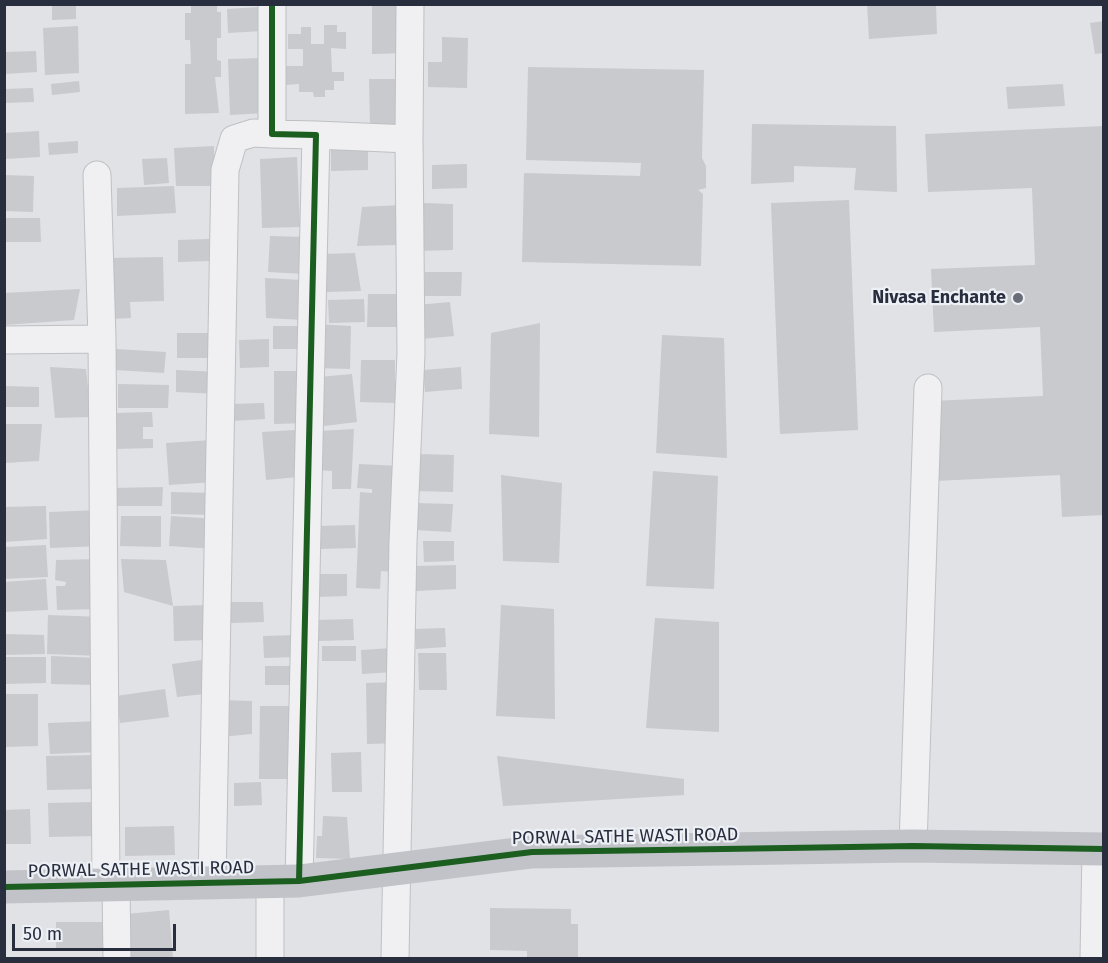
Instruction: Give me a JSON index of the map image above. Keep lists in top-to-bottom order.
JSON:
{
  "streets": {
    "street": ["PORWAL SATHE WASTI ROAD"]
  },
  "places": ["Nivasa Enchante"],
  "scale_bar": "50 m"
}
